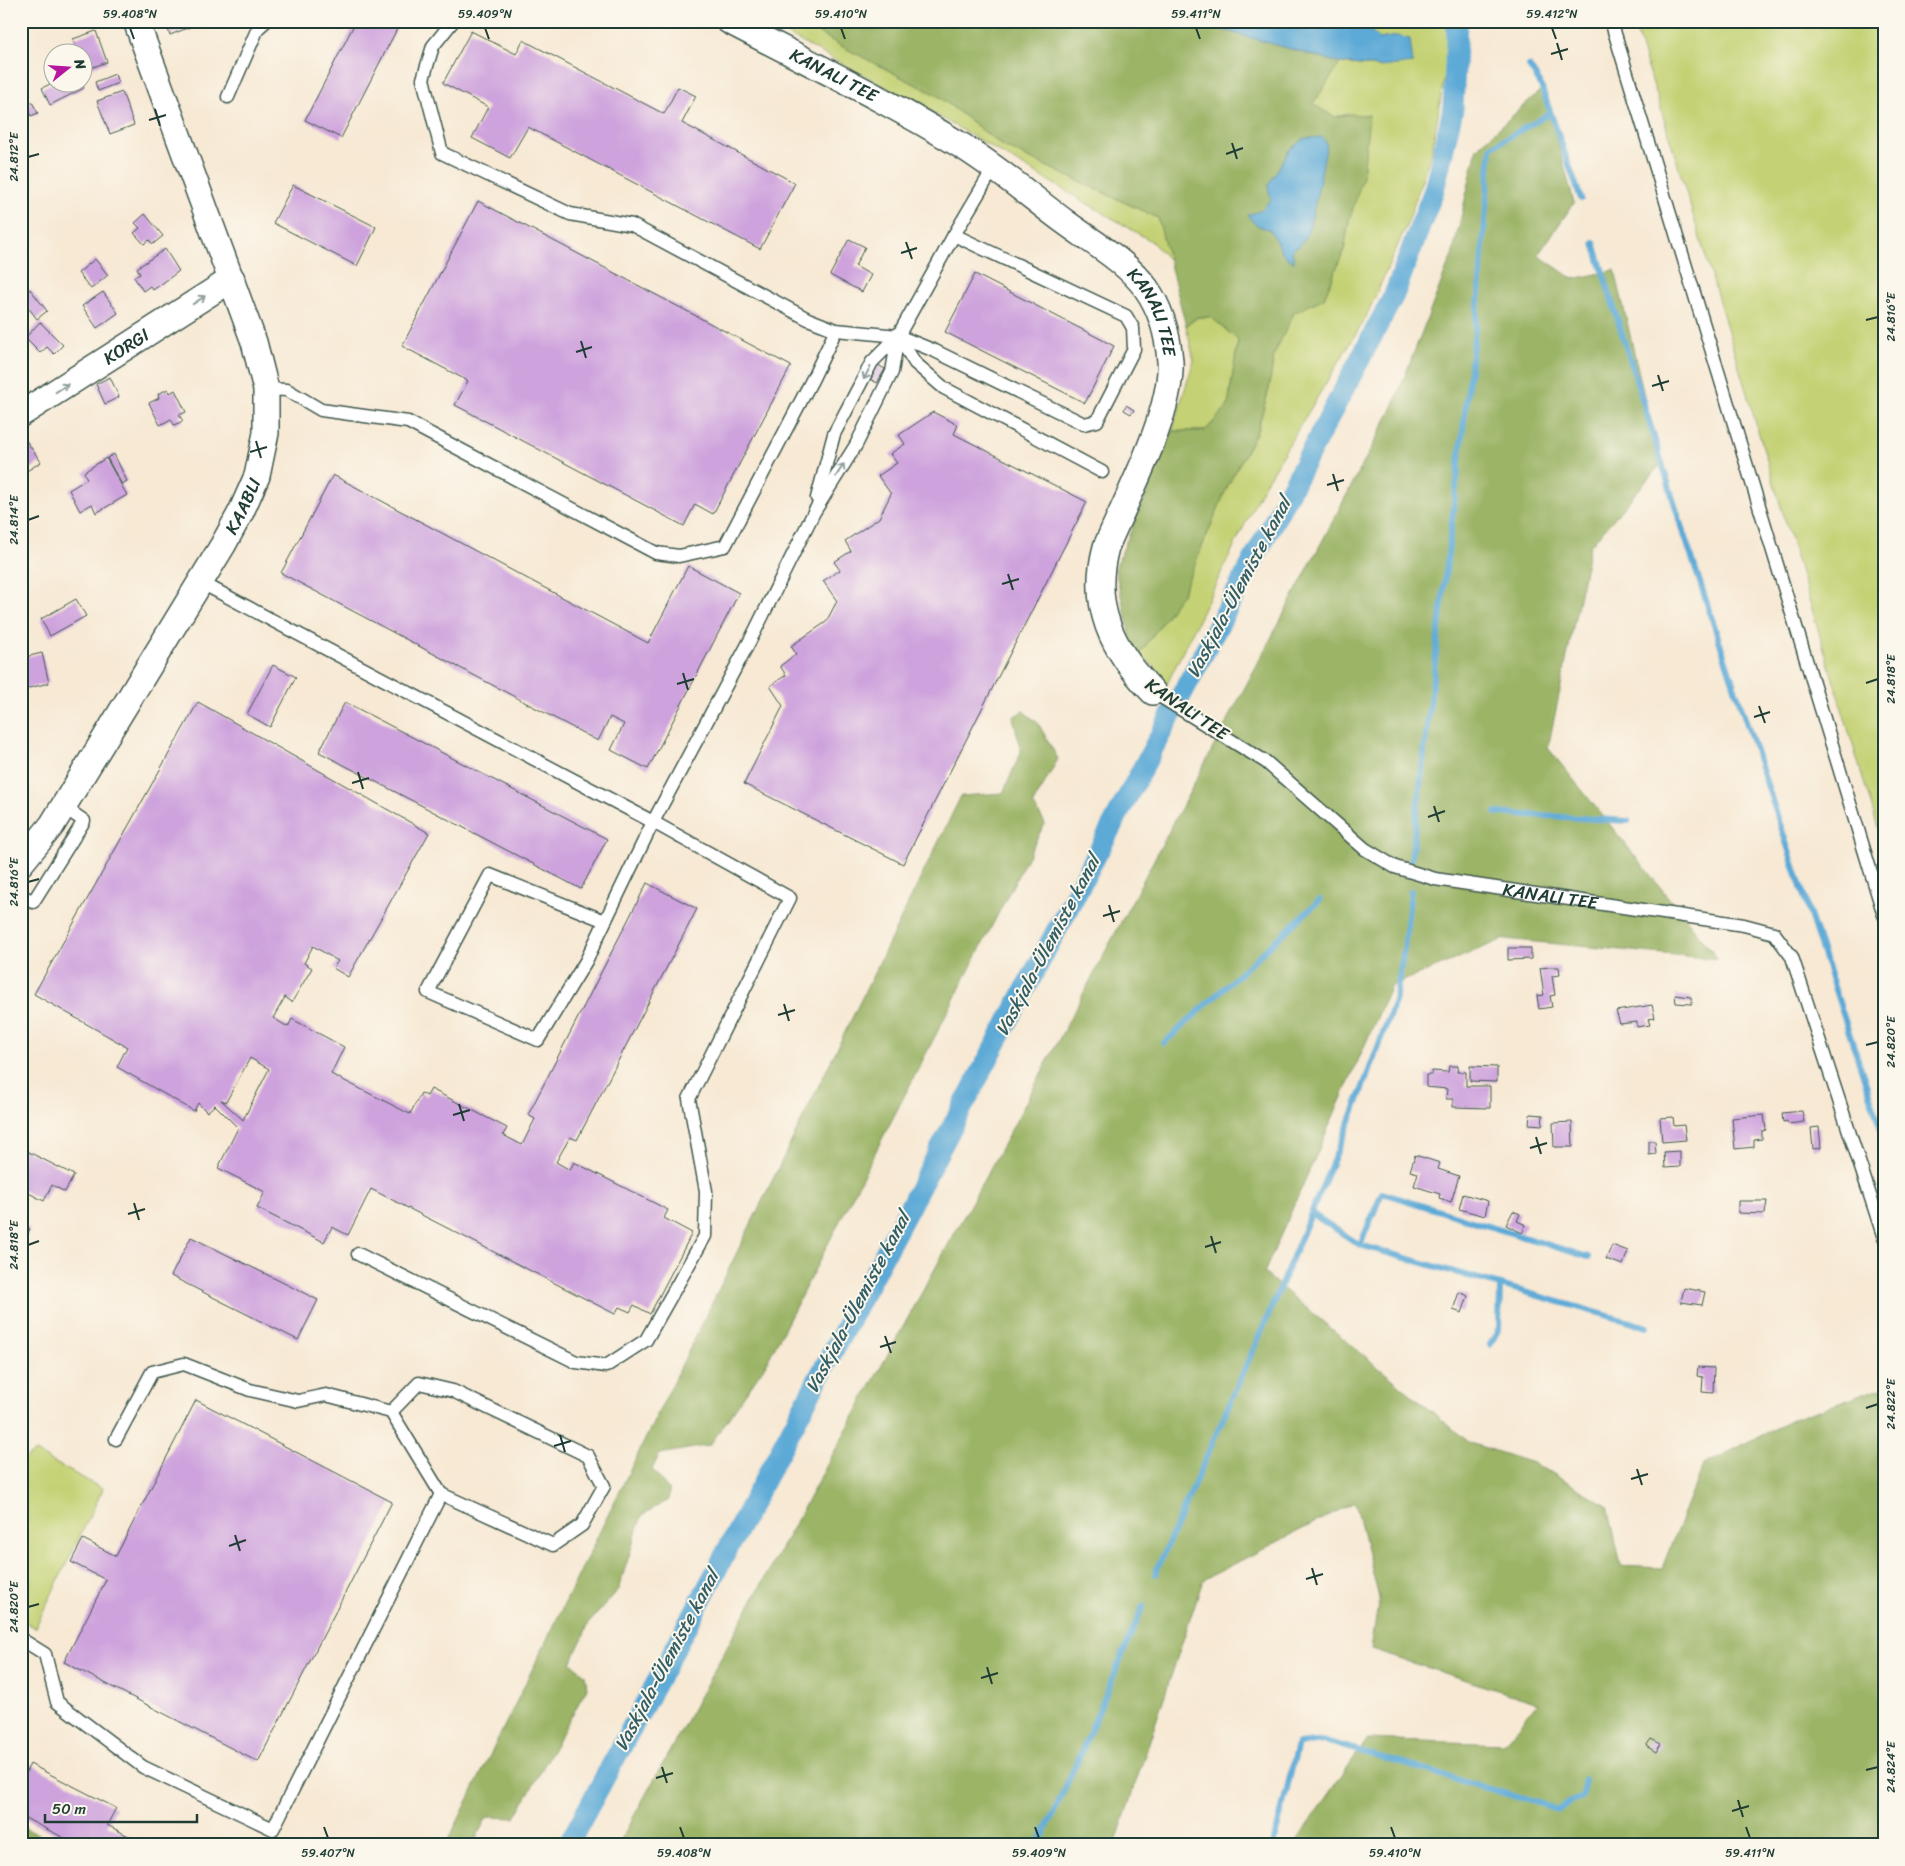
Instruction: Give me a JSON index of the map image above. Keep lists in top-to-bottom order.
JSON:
{
  "streets": {
    "street": ["KANALI TEE", "KORGI", "KAABLI"]
  },
  "crossings": [
    ["KORGI", "KAABLI"]
  ],
  "one_way": ["KORGI"],
  "water": ["Vaskjala-Ülemiste kanal"],
  "scale_bar": "50 m",
  "north": "right",
  "coordinates": [
    "59.408°N",
    "59.409°N",
    "59.410°N",
    "59.411°N",
    "59.412°N",
    "24.812°E",
    "24.816°E",
    "24.814°E",
    "24.818°E",
    "24.820°E",
    "24.822°E",
    "24.824°E",
    "59.407°N"
  ]
}
